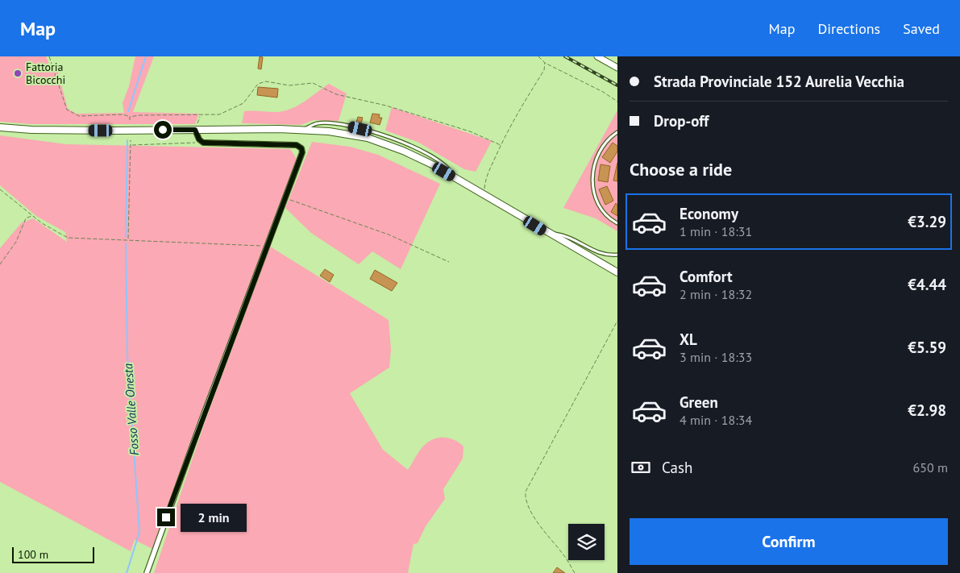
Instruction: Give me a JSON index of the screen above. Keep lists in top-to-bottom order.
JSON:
{
  "water": ["Fosso Valle Onesta"],
  "places": ["Fattoria Bicocchi"],
  "scale_bar": "100 m",
  "page": {
    "header": "Map",
    "nav": ["Map", "Directions", "Saved"],
    "banner": ["Strada Provinciale 152 Aurelia Vecchia", "Drop-off"],
    "heading": "Choose a ride",
    "list": [
      {
        "name": "Economy",
        "note": "1 min · 18:31",
        "value": "€3.29"
      },
      {
        "name": "Comfort",
        "note": "2 min · 18:32",
        "value": "€4.44"
      },
      {
        "name": "XL",
        "note": "3 min · 18:33",
        "value": "€5.59"
      },
      {
        "name": "Green",
        "note": "4 min · 18:34",
        "value": "€2.98"
      }
    ],
    "pay": ["Cash", "650 m"],
    "bubble": "2 min",
    "buttons": "Confirm",
    "scale": "100 m"
  }
}
